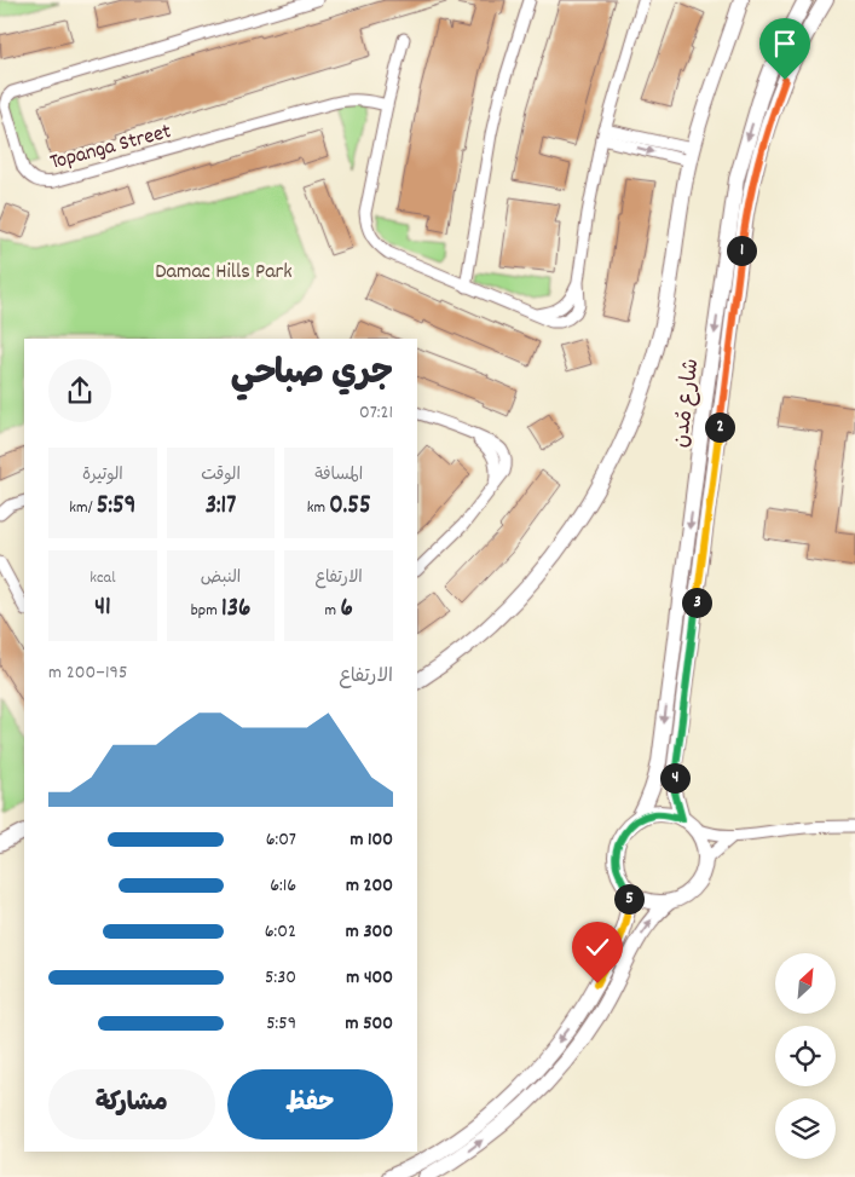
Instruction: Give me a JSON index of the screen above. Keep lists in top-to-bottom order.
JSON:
{
  "streets": {
    "street": ["Topanga Street", "شارع مُدن"]
  },
  "parks": ["Damac Hills Park"],
  "north": "top right",
  "page": {
    "pins": [
      "1",
      "2",
      "3",
      "4",
      "5"
    ],
    "heading": ["جري صباحي", "07:21"],
    "stats": [
      ["المسافة", "0.55 km"],
      ["الوقت", "3:17"],
      ["الوتيرة", "5:59 /km"],
      ["الارتفاع", "6 m"],
      ["النبض", "136 bpm"],
      ["kcal", "41"]
    ],
    "chart": ["الارتفاع", "195–200 m"],
    "list": [
      {
        "name": "100 m",
        "note": "6:07"
      },
      {
        "name": "200 m",
        "note": "6:16"
      },
      {
        "name": "300 m",
        "note": "6:02"
      },
      {
        "name": "400 m",
        "note": "5:30"
      },
      {
        "name": "500 m",
        "note": "5:59"
      }
    ],
    "buttons": ["حفظ", "مشاركة"]
  }
}
